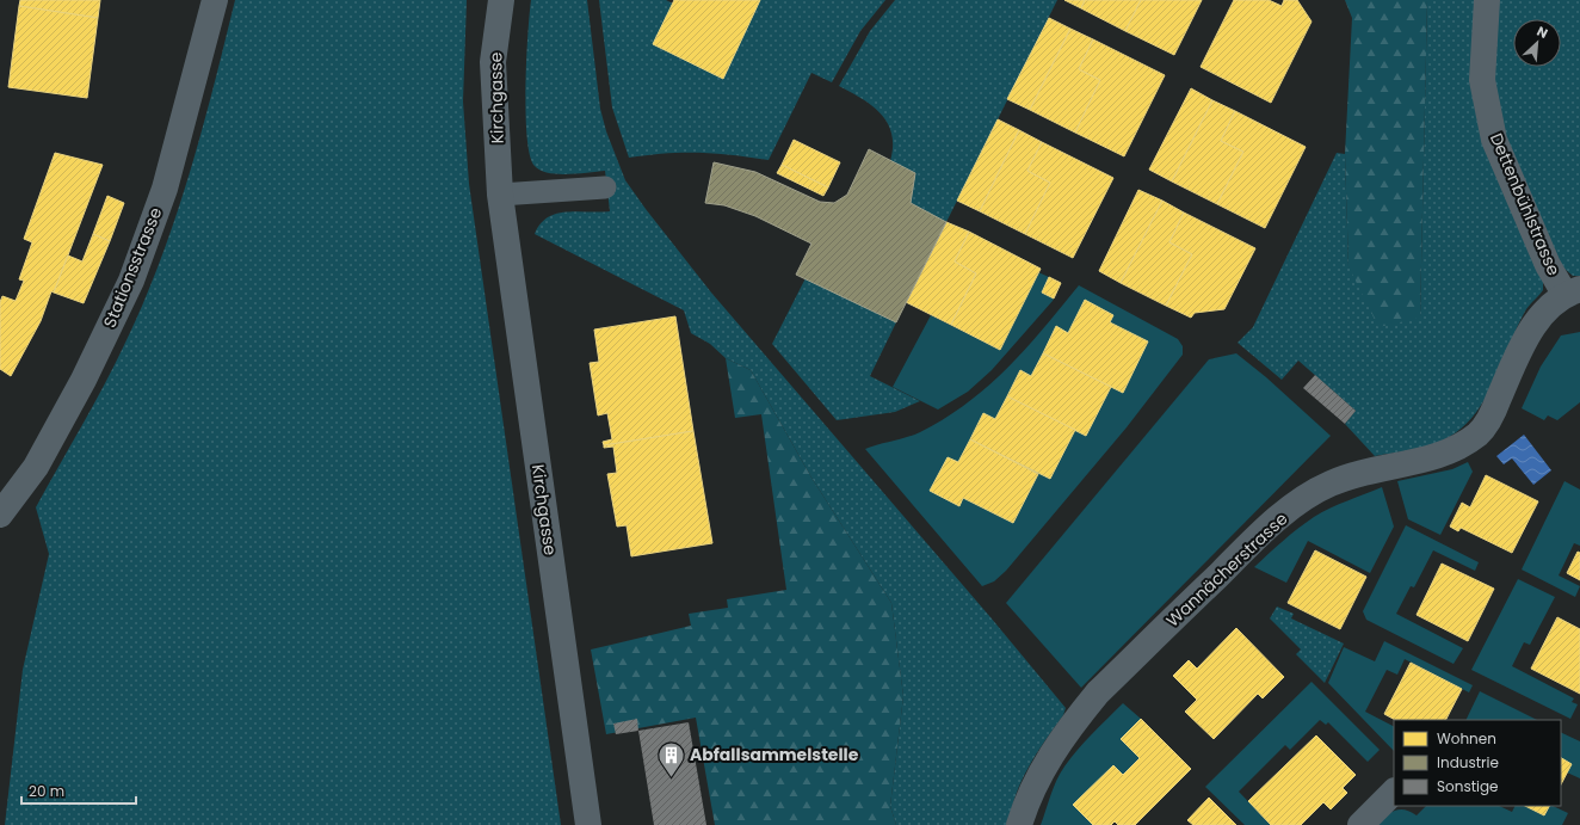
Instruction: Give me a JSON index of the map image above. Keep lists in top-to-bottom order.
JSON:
{
  "streets": {
    "street": [
      "Kirchgasse",
      "Dettenbühlstrasse",
      "Stationsstrasse",
      "Wannächerstrasse"
    ]
  },
  "crossings": [
    ["Dettenbühlstrasse", "Wannächerstrasse"]
  ],
  "places": {
    "building": ["Abfallsammelstelle"]
  },
  "legend": ["Wohnen", "Industrie", "Sonstige"],
  "scale_bar": "20 m",
  "north": "top right"
}
